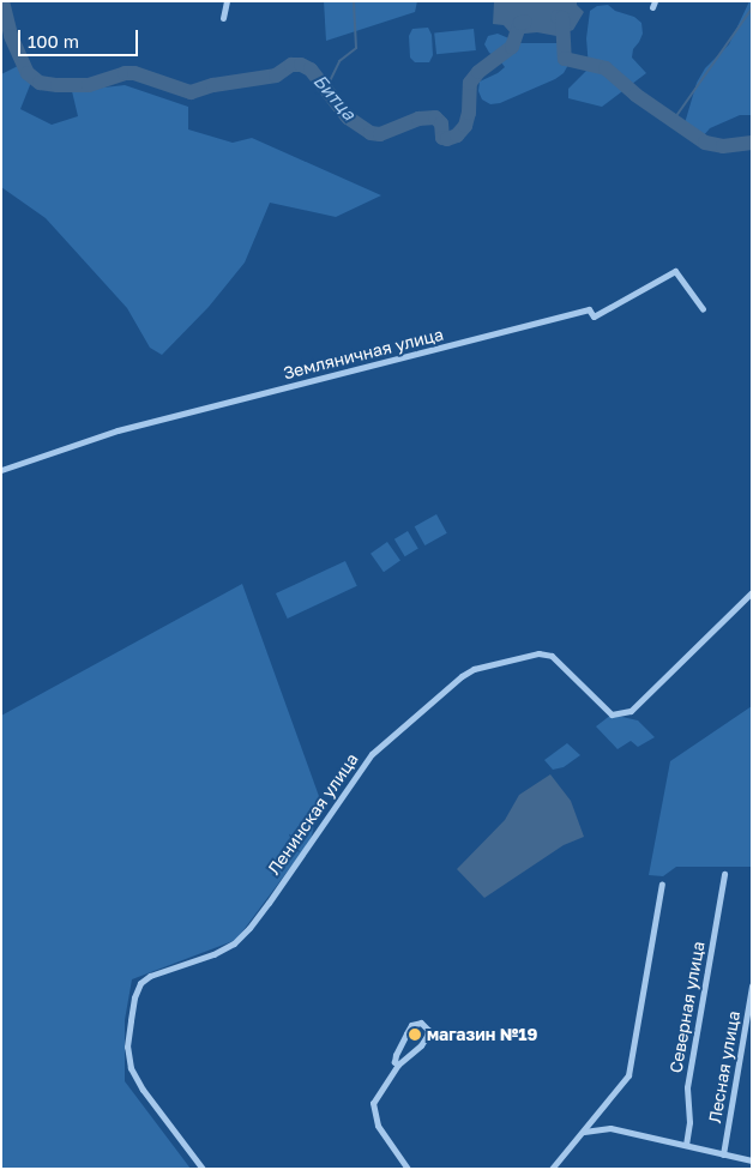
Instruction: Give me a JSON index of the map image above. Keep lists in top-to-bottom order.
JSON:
{
  "streets": {
    "street": [
      "Земляничная улица",
      "Ленинская улица",
      "Северная улица",
      "Лесная улица"
    ]
  },
  "water": ["Битца"],
  "places": ["магазин №19"],
  "scale_bar": "100 m"
}
